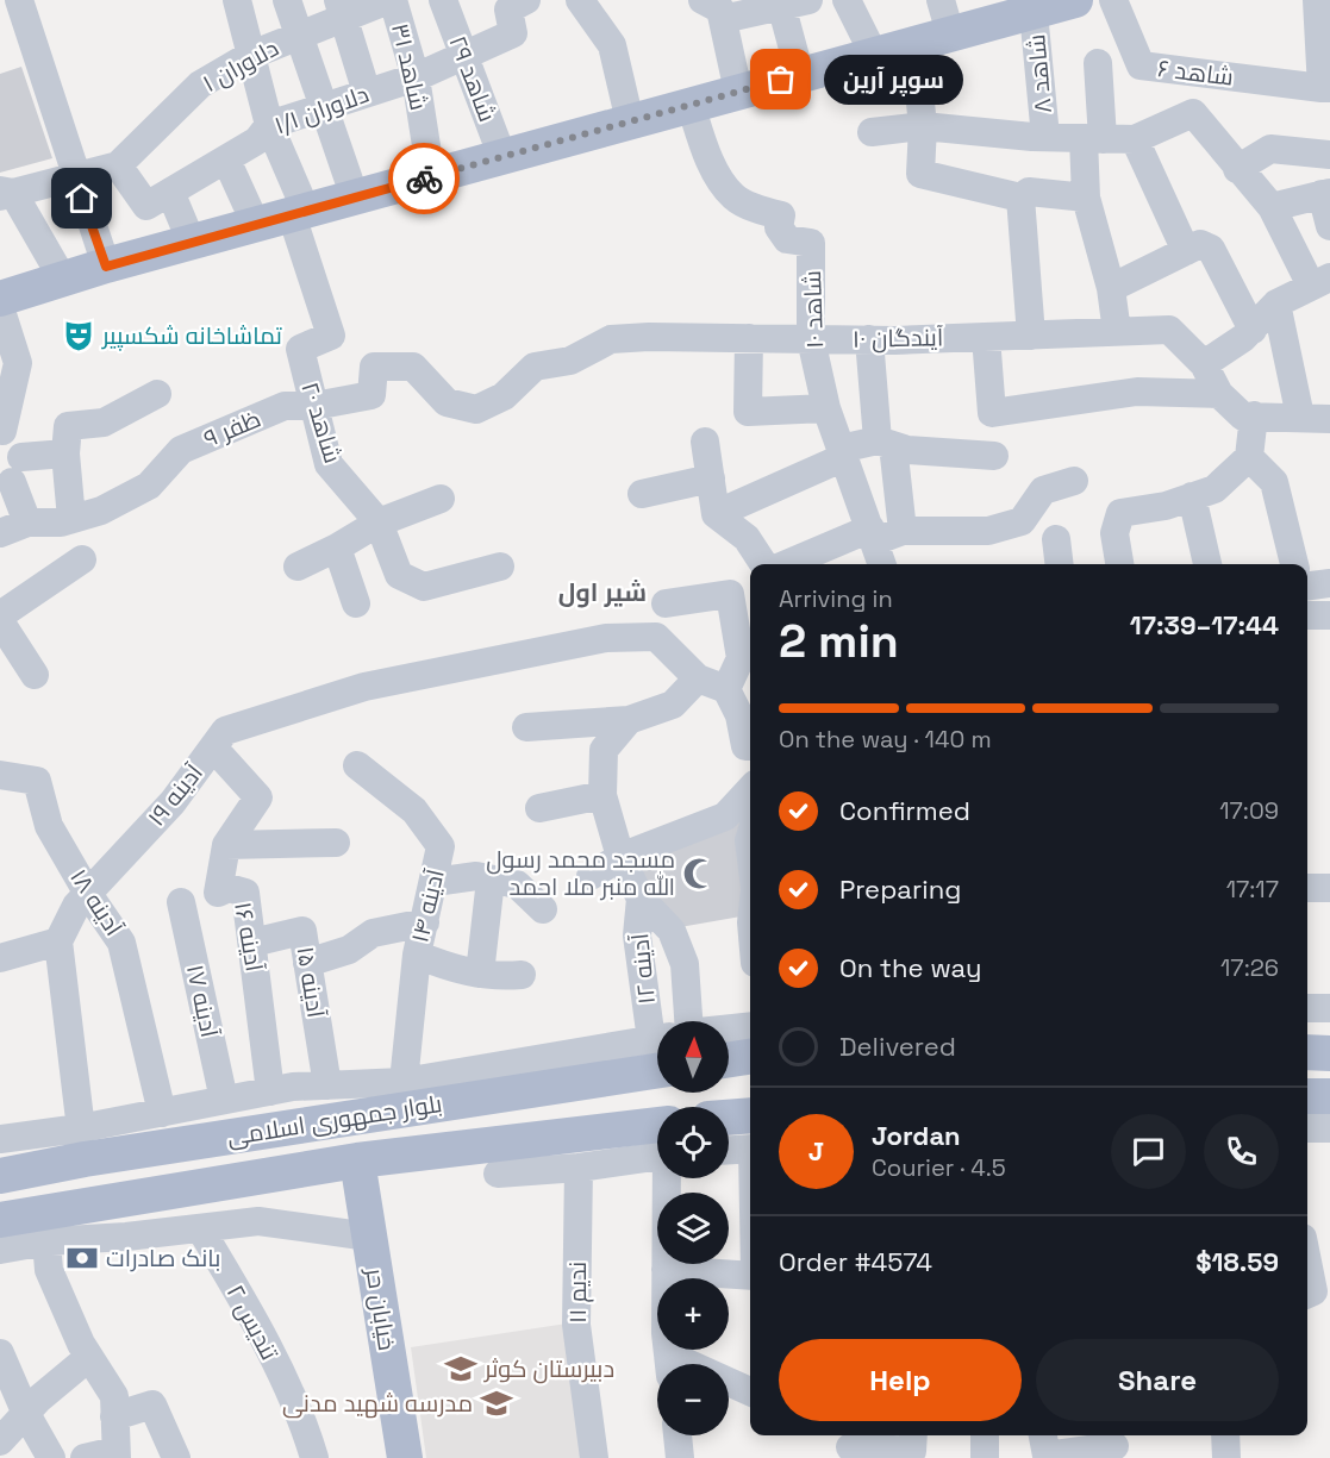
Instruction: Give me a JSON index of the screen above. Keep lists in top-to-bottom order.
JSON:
{
  "streets": {
    "main road": ["بلوار جمهوری اسلامی", "خیابان حر"],
    "street": [
      "دلاوران ۱",
      "شاهد ۳۱",
      "شاهد ۶",
      "شاهد ۸",
      "شاهد ۲۹",
      "دلاوران ۱/۱",
      "شاهد ۱۰",
      "آیندگان ۱۰",
      "شاهد ۲۰",
      "ظفر ۹",
      "آدینه ۱۹",
      "آدینه ۱۸",
      "آدینه ۱۴",
      "آدینه ۱۶",
      "آدینه ۱۲",
      "آدینه ۱۵",
      "آدینه ۱۷",
      "ندیم ۱۱",
      "تندیس ۲"
    ]
  },
  "crossings": [
    ["دلاوران ۱", "شاهد ۳۱"],
    ["دلاوران ۱", "دلاوران ۱/۱"],
    ["شاهد ۳۱", "دلاوران ۱/۱"],
    ["شاهد ۲۹", "دلاوران ۱/۱"],
    ["شاهد ۱۰", "آیندگان ۱۰"],
    ["آیندگان ۱۰", "ظفر ۹"],
    ["شاهد ۲۰", "ظفر ۹"],
    ["آدینه ۱۹", "آدینه ۱۸"],
    ["آدینه ۱۹", "آدینه ۱۶"],
    ["آدینه ۱۶", "آدینه ۱۵"],
    ["بلوار جمهوری اسلامی", "خیابان حر"]
  ],
  "districts": ["شیر اول"],
  "places": {
    "other": ["سوپر آرین"],
    "theatre": ["تماشاخانه شکسپیر"],
    "mosque": ["مسجد محمد رسول الله منبر ملا احمد"],
    "bank": ["بانک صادرات"],
    "school or university": ["دبیرستان کوثر", "مدرسه شهید مدنی"]
  },
  "north": "top",
  "page": {
    "bubble": "سوپر آرین",
    "heading": ["2 min", "Arriving in", "17:39–17:44"],
    "panel": [
      "Jordan",
      "Courier · 4.5",
      "Order #4574",
      "$18.59"
    ],
    "bar": "On the way · 140 m",
    "list": [
      ["Confirmed", "17:09"],
      ["Preparing", "17:17"],
      ["On the way", "17:26"],
      "Delivered"
    ],
    "map_buttons": ["+", "−"],
    "round": "J",
    "buttons": ["Help", "Share"]
  }
}
